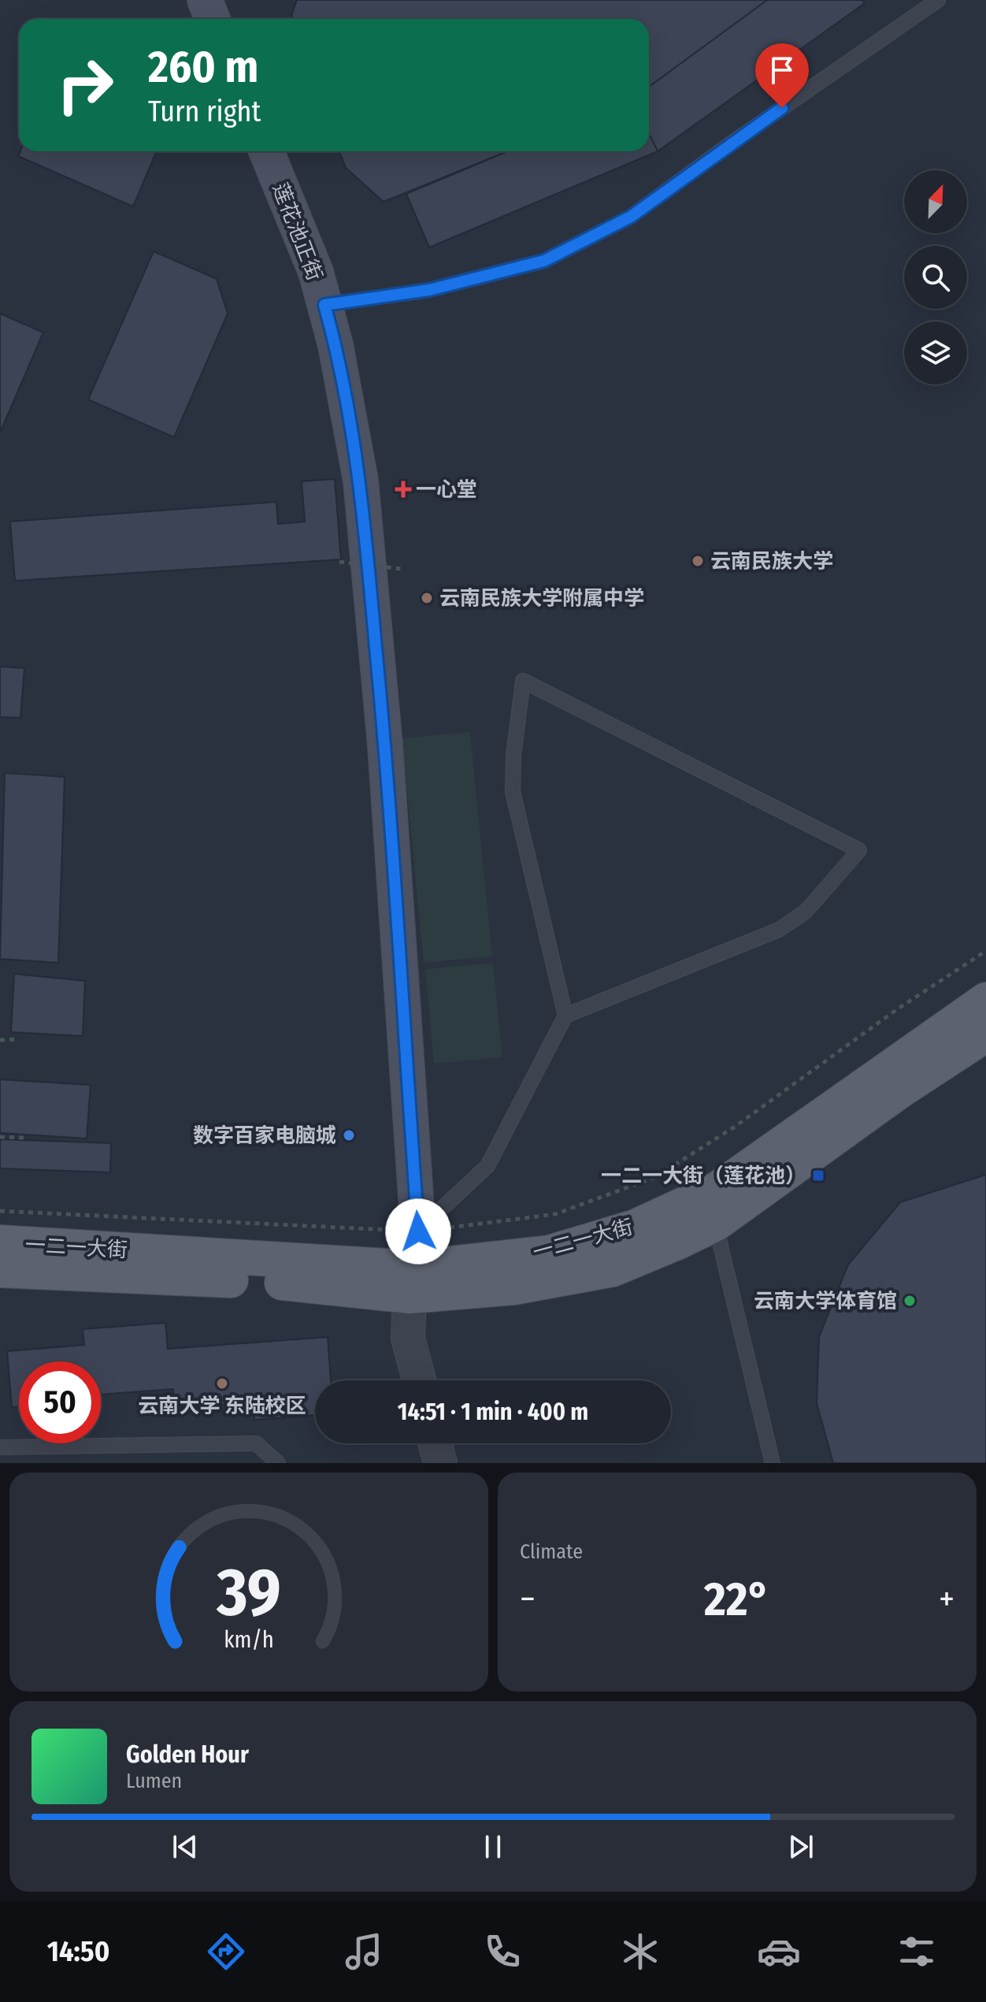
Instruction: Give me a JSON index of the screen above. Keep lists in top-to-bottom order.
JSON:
{
  "streets": {
    "main road": ["莲花池正街", "一二一大街"]
  },
  "crossings": [
    ["莲花池正街", "一二一大街"]
  ],
  "places": {
    "health": ["一心堂"],
    "other": [
      "云南民族大学",
      "云南民族大学附属中学",
      "数字百家电脑城",
      "云南大学体育馆",
      "云南大学 东陆校区"
    ],
    "transit": ["一二一大街（莲花池）"]
  },
  "north": "top right",
  "page": {
    "turn": ["260 m", "Turn right"],
    "limit": "50",
    "trip": "14:51 · 1 min · 400 m",
    "tile": "Climate",
    "heat": ["−", "22°", "+"],
    "song": ["Golden Hour", "Lumen"],
    "tabs": "14:50",
    "gauge": ["39", "km/h"]
  }
}
